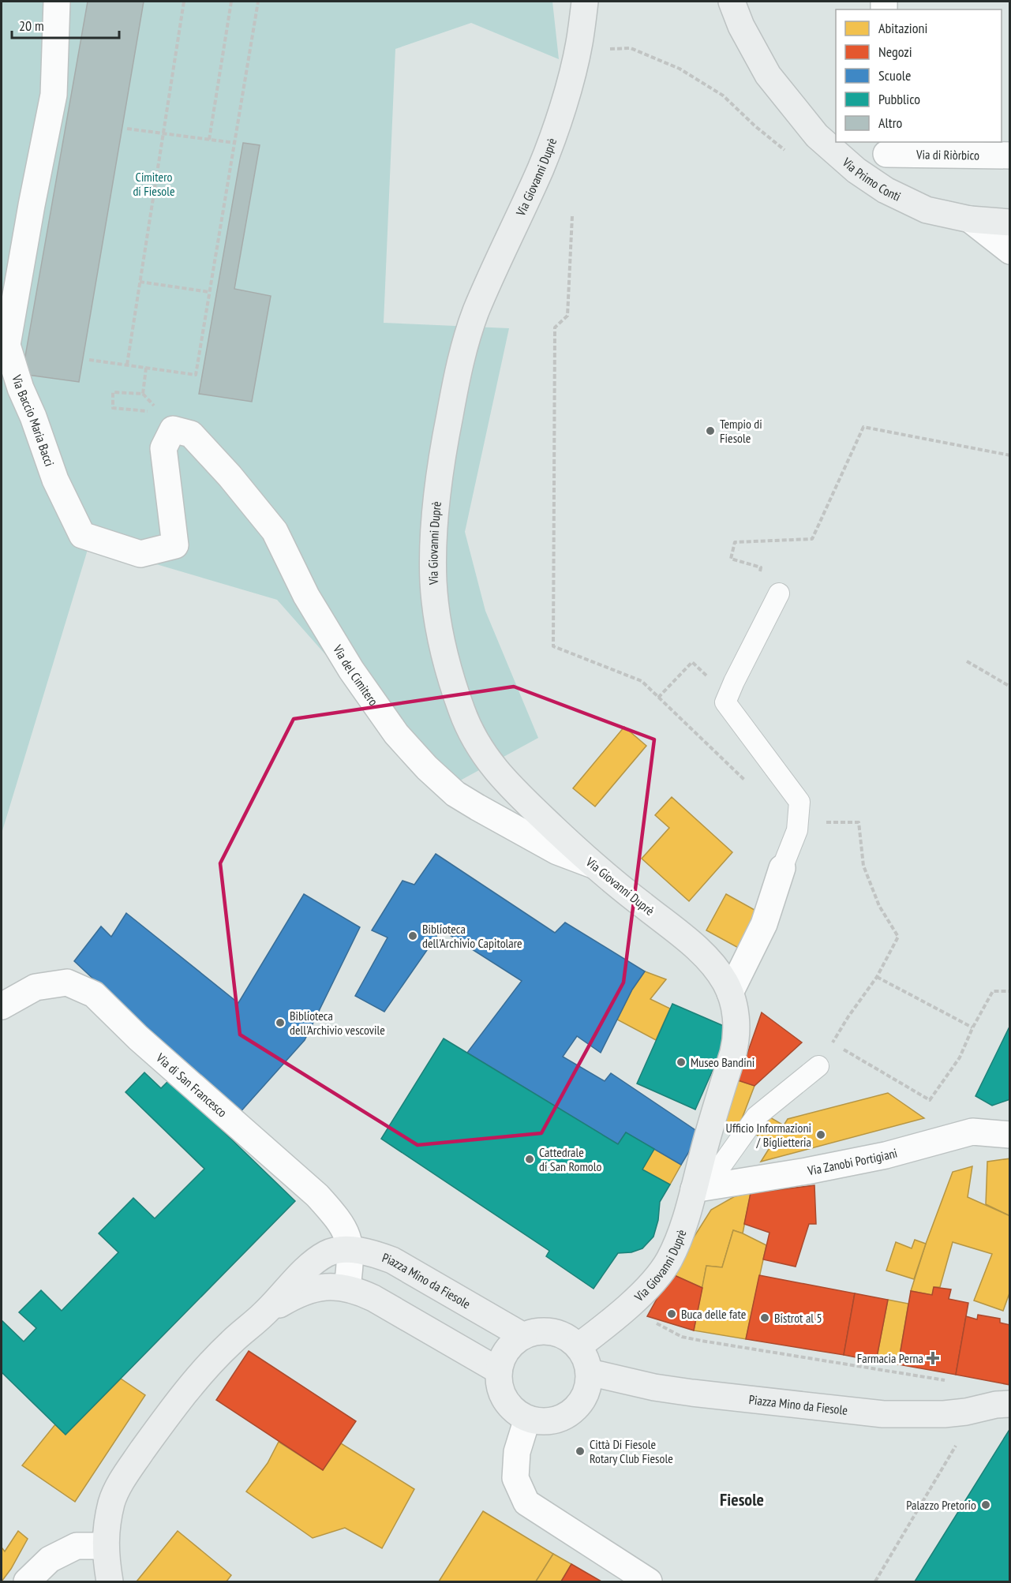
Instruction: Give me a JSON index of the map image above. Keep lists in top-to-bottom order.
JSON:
{
  "streets": {
    "street": [
      "Via di Riòrbico",
      "Via Giovanni Duprè",
      "Via Primo Conti",
      "Via Baccio Maria Bacci",
      "Via del Cimitero",
      "Via di San Francesco",
      "Via Zanobi Portigiani",
      "Piazza Mino da Fiesole"
    ]
  },
  "crossings": [
    ["Via Giovanni Duprè", "Via del Cimitero"],
    ["Via Giovanni Duprè", "Via Zanobi Portigiani"],
    ["Via Giovanni Duprè", "Piazza Mino da Fiesole"],
    ["Via Baccio Maria Bacci", "Via del Cimitero"],
    ["Via di San Francesco", "Piazza Mino da Fiesole"]
  ],
  "districts": ["Fiesole"],
  "parks": ["Cimitero di Fiesole"],
  "places": {
    "other": [
      "Tempio di Fiesole",
      "Biblioteca dell'Archivio Capitolare",
      "Biblioteca dell'Archivio vescovile",
      "Museo Bandini",
      "Ufficio Informazioni / Biglietteria",
      "Cattedrale di San Romolo",
      "Buca delle fate",
      "Bistrot al 5",
      "Città Di Fiesole Rotary Club Fiesole",
      "Palazzo Pretorio"
    ],
    "health": ["Farmacia Perna"]
  },
  "legend": [
    "Abitazioni",
    "Negozi",
    "Scuole",
    "Pubblico",
    "Altro"
  ],
  "scale_bar": "20 m"
}
